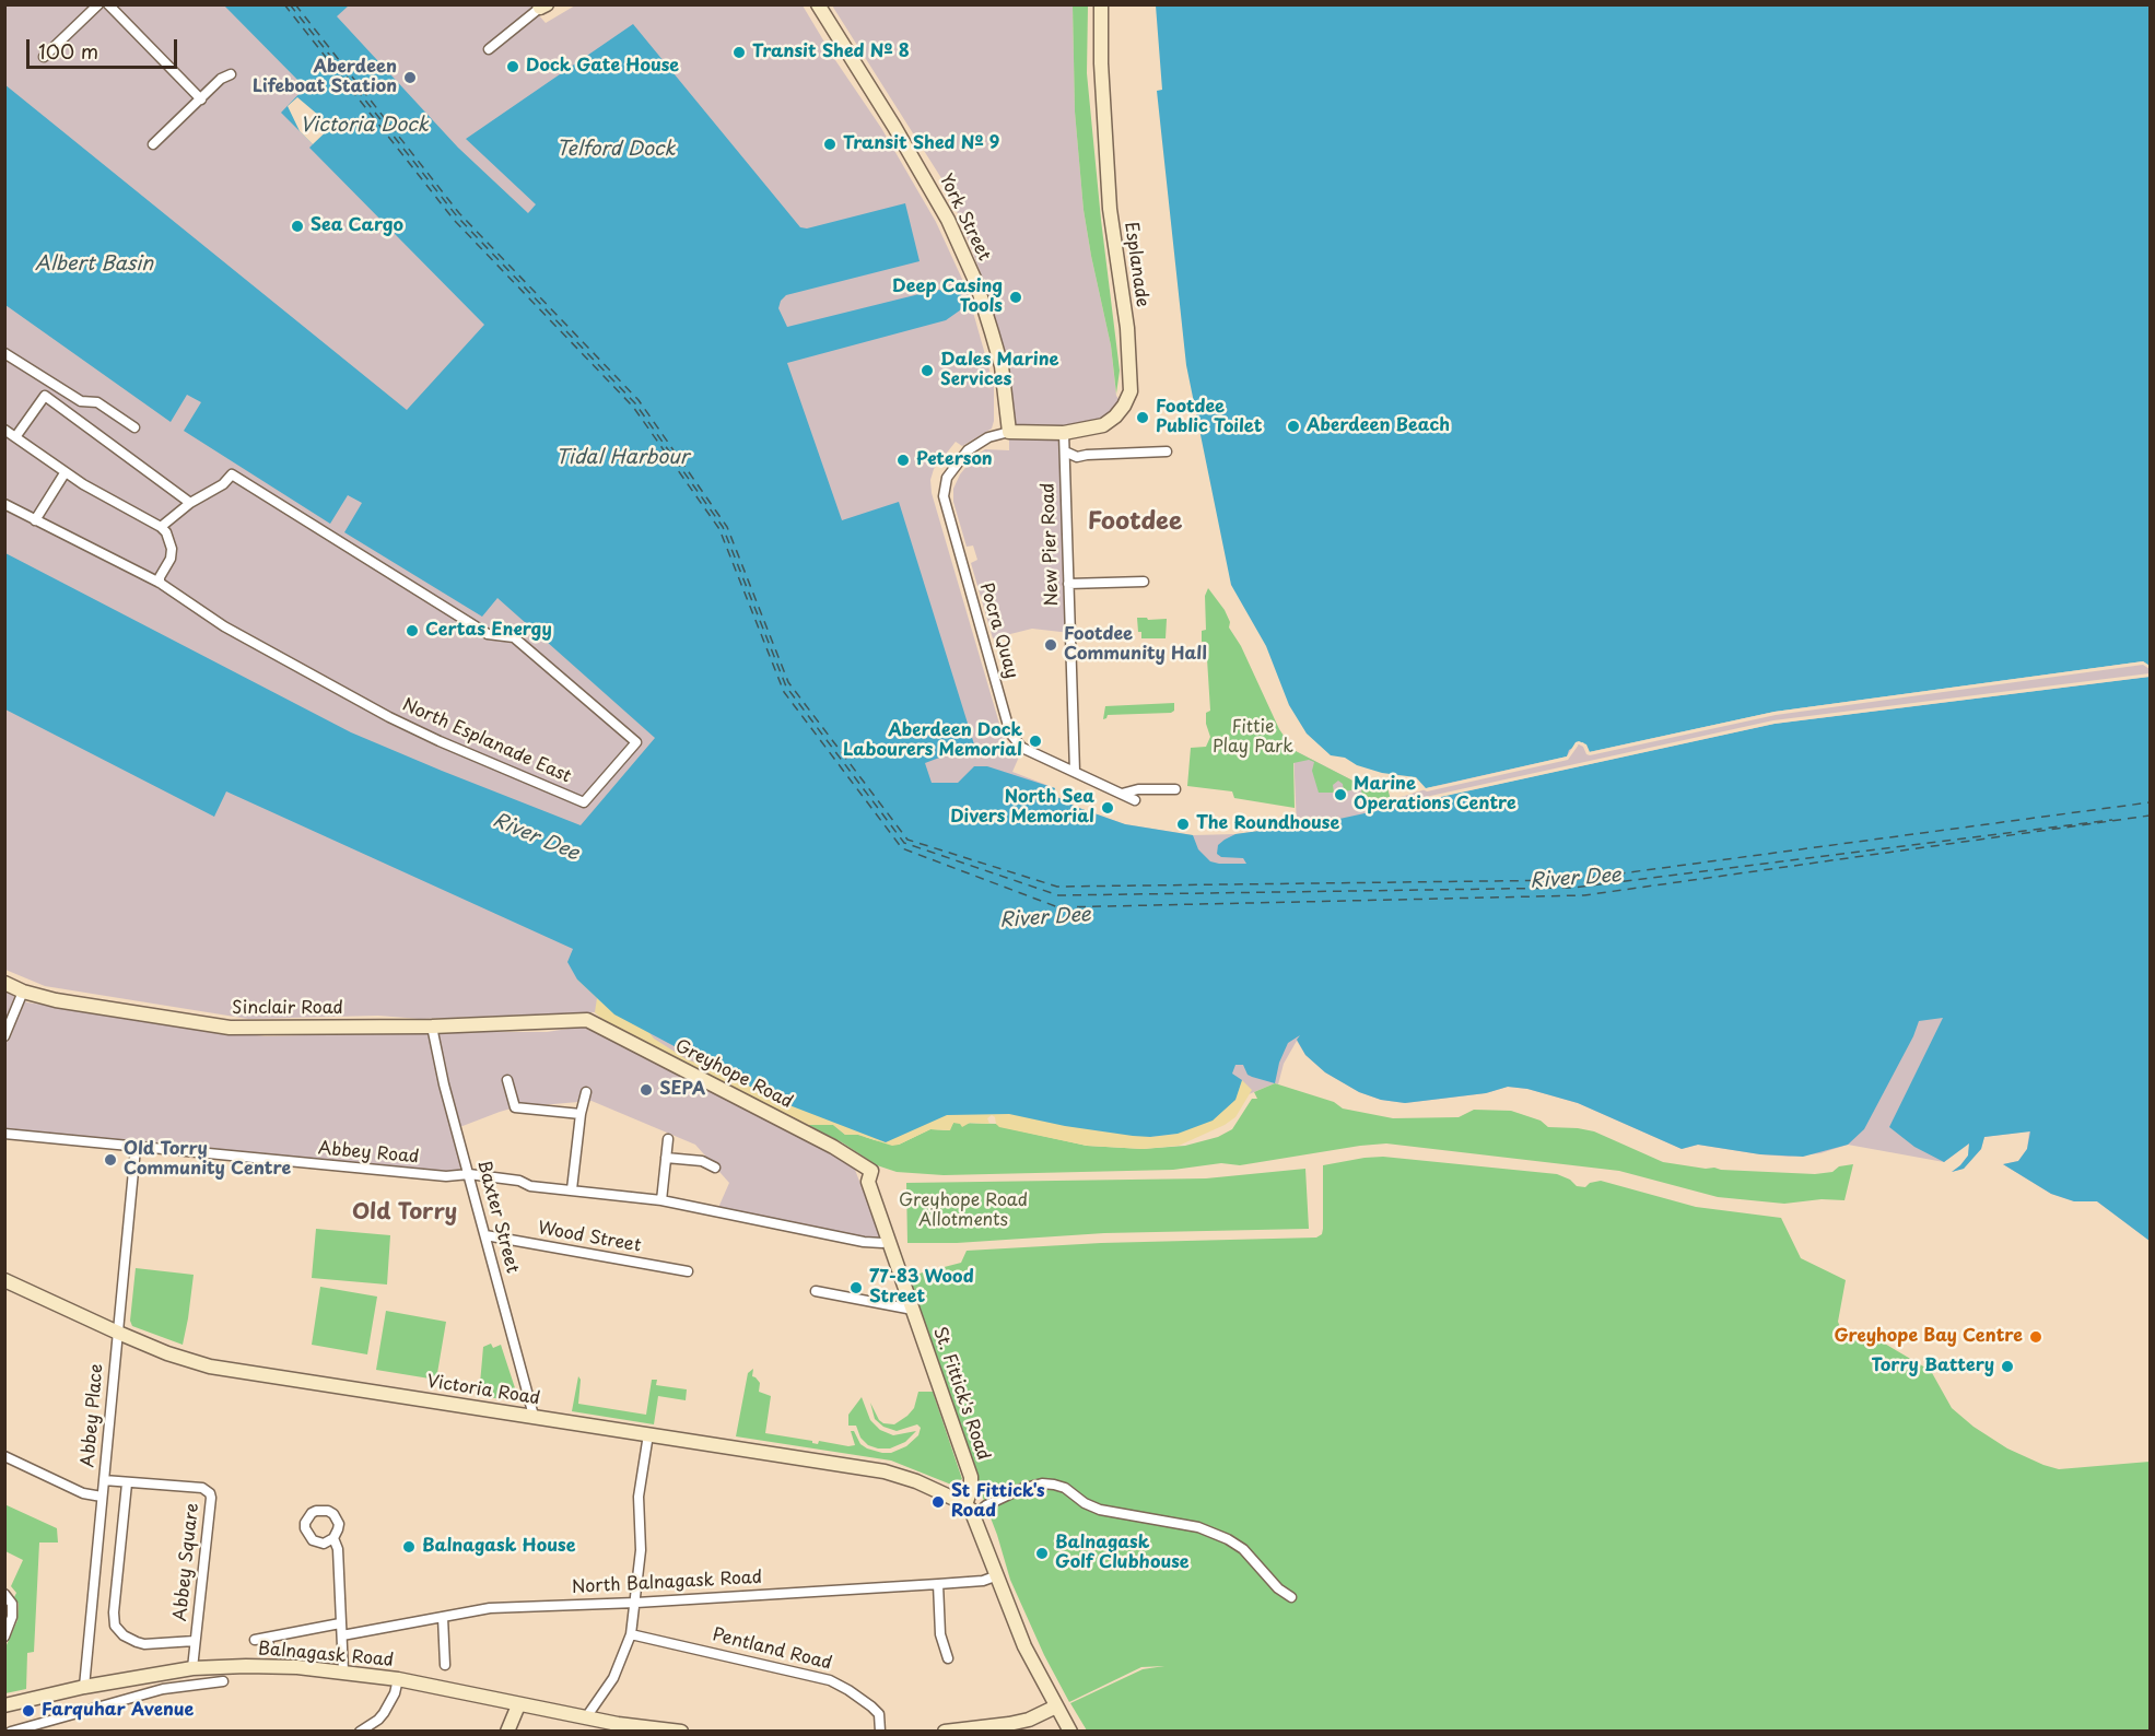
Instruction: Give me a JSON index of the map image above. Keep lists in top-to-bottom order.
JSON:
{
  "streets": {
    "street": [
      "York Street",
      "Esplanade",
      "New Pier Road",
      "Pocra Quay",
      "North Esplanade East",
      "Sinclair Road",
      "Greyhope Road",
      "Abbey Road",
      "Baxter Street",
      "Wood Street",
      "Victoria Road",
      "St. Fittick's Road",
      "Abbey Place",
      "Abbey Square",
      "North Balnagask Road",
      "Pentland Road",
      "Balnagask Road"
    ]
  },
  "crossings": [
    ["York Street", "Esplanade"],
    ["York Street", "Pocra Quay"],
    ["Esplanade", "New Pier Road"],
    ["Esplanade", "Pocra Quay"],
    ["New Pier Road", "Pocra Quay"],
    ["Sinclair Road", "Greyhope Road"],
    ["Sinclair Road", "Baxter Street"],
    ["Greyhope Road", "St. Fittick's Road"],
    ["Abbey Road", "Baxter Street"],
    ["Abbey Road", "St. Fittick's Road"],
    ["Abbey Road", "Abbey Place"],
    ["Baxter Street", "Wood Street"],
    ["Baxter Street", "Victoria Road"],
    ["Victoria Road", "St. Fittick's Road"],
    ["Victoria Road", "Abbey Place"],
    ["St. Fittick's Road", "North Balnagask Road"],
    ["Abbey Place", "Abbey Square"],
    ["Abbey Place", "Balnagask Road"],
    ["Abbey Square", "Balnagask Road"]
  ],
  "districts": ["Footdee", "Old Torry"],
  "water": [
    "Victoria Dock",
    "Telford Dock",
    "Albert Basin",
    "Tidal Harbour",
    "River Dee"
  ],
  "parks": ["Fittie Play Park", "Greyhope Road Allotments"],
  "places": [
    "Transit Shed № 8",
    "Dock Gate House",
    "Aberdeen Lifeboat Station",
    "Transit Shed № 9",
    "Sea Cargo",
    "Deep Casing Tools",
    "Dales Marine Services",
    "Footdee Public Toilet",
    "Aberdeen Beach",
    "Peterson",
    "Certas Energy",
    "Footdee Community Hall",
    "Aberdeen Dock Labourers Memorial",
    "Marine Operations Centre",
    "North Sea Divers Memorial",
    "The Roundhouse",
    "SEPA",
    "Old Torry Community Centre",
    "77-83 Wood Street",
    "Greyhope Bay Centre",
    "Torry Battery",
    "St Fittick's Road",
    "Balnagask House",
    "Balnagask Golf Clubhouse",
    "Farquhar Avenue"
  ],
  "scale_bar": "100 m"
}
